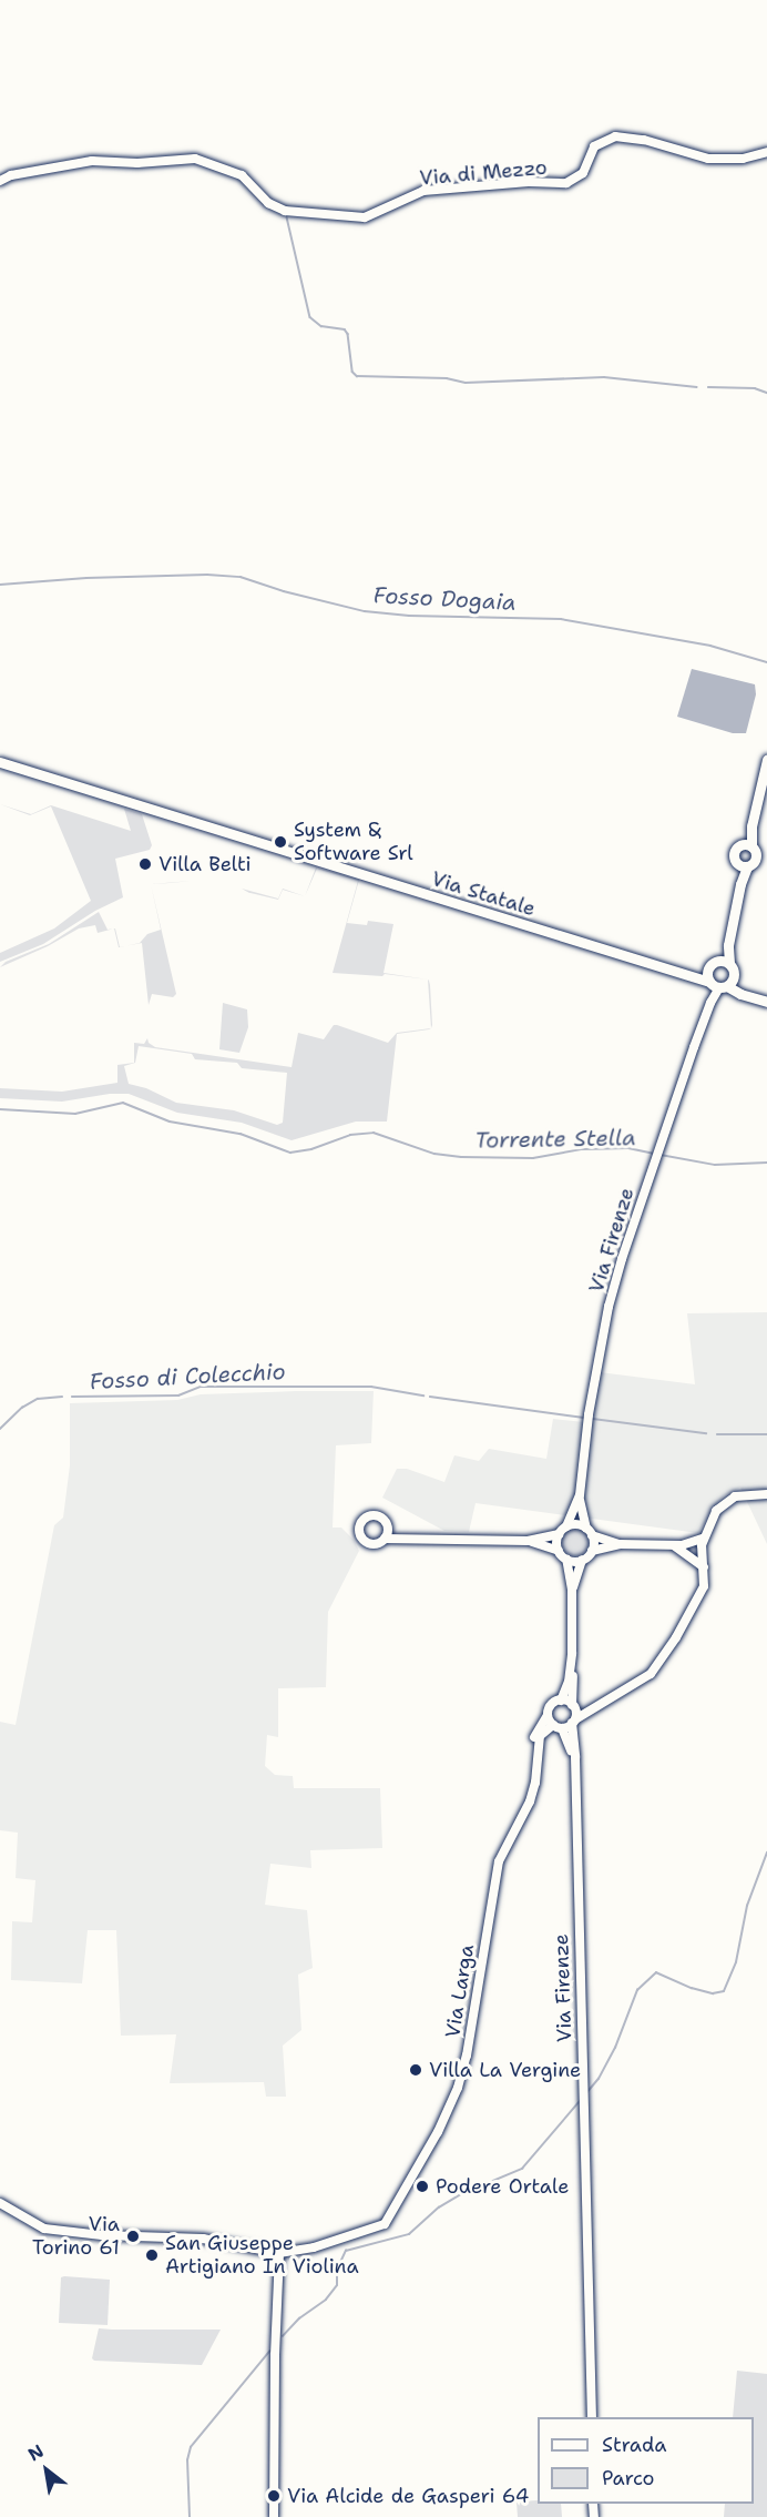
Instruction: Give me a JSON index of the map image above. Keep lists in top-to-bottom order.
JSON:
{
  "streets": {
    "main road": ["Via Statale"],
    "street": ["Via di Mezzo", "Via Firenze", "Via Larga"]
  },
  "crossings": [
    ["Via Statale", "Via Firenze"],
    ["Via Firenze", "Via Larga"]
  ],
  "water": ["Fosso Dogaia", "Torrente Stella", "Fosso di Colecchio"],
  "places": [
    "System & Software Srl",
    "Villa Belti",
    "Villa La Vergine",
    "Podere Ortale",
    "Via Torino 61",
    "San Giuseppe Artigiano In Violina",
    "Via Alcide de Gasperi 64"
  ],
  "legend": ["Strada", "Parco"],
  "north": "top left"
}
